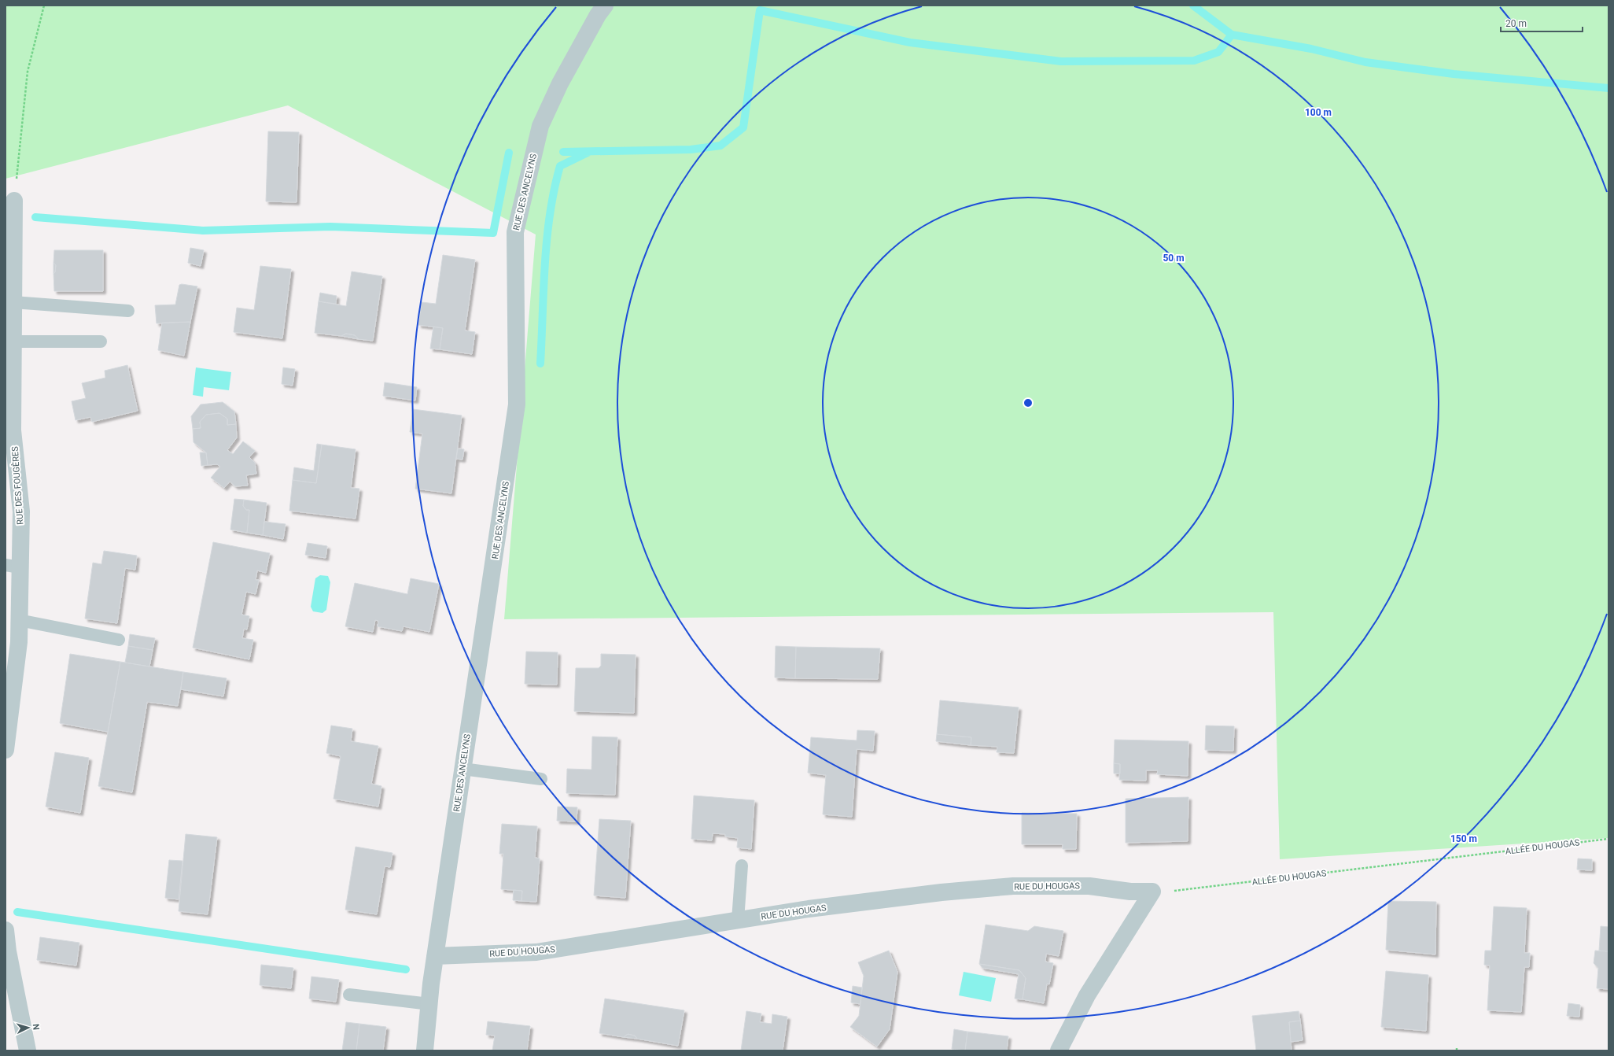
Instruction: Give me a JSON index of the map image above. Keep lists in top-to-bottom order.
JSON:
{
  "streets": {
    "street": ["RUE DES ANCELYNS", "RUE DES FOUGÈRES", "RUE DU HOUGAS"],
    "path": ["ALLÉE DU HOUGAS"]
  },
  "crossings": [
    ["RUE DES ANCELYNS", "RUE DU HOUGAS"],
    ["ALLÉE DU HOUGAS", "RUE DU HOUGAS"]
  ],
  "scale_bar": "20 m",
  "north": "right",
  "rings": ["100 m", "50 m", "150 m"]
}
